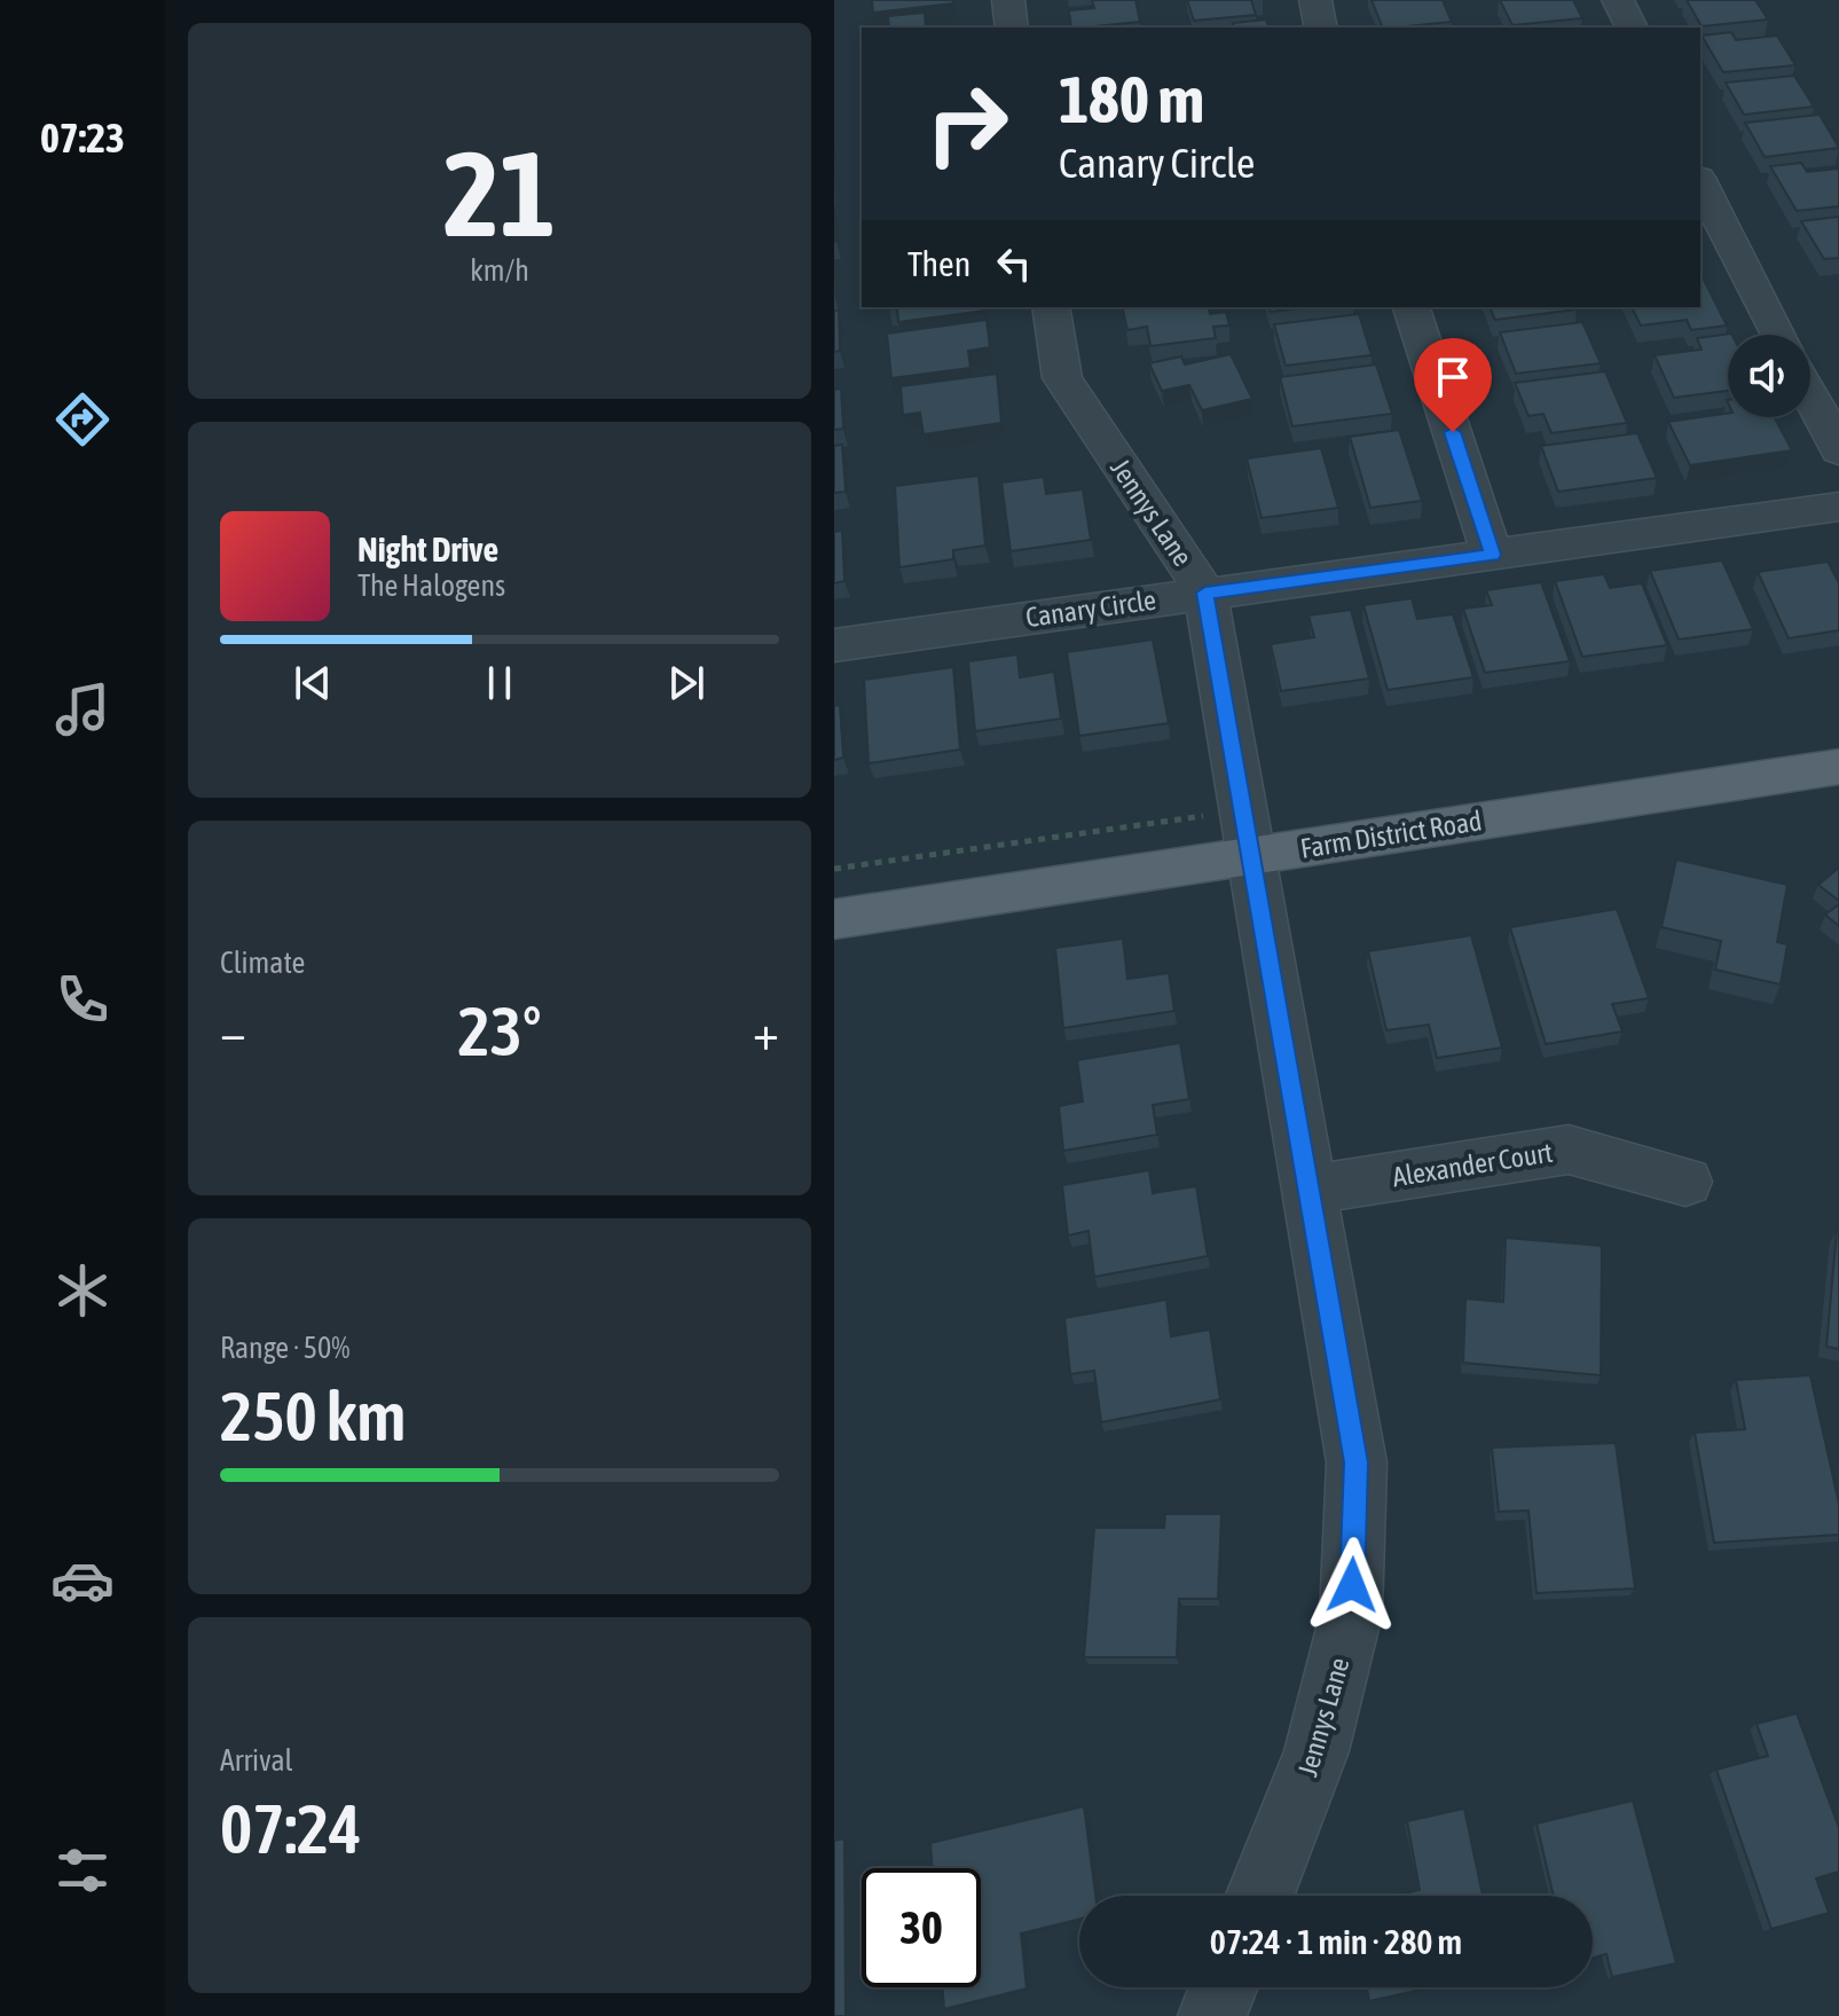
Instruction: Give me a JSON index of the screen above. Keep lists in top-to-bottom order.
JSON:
{
  "streets": {
    "main road": ["Farm District Road"],
    "street": ["Jennys Lane", "Canary Circle", "Alexander Court"]
  },
  "crossings": [
    ["Jennys Lane", "Canary Circle"],
    ["Jennys Lane", "Farm District Road"],
    ["Jennys Lane", "Alexander Court"]
  ],
  "page": {
    "tabs": "07:23",
    "tile": [
      ["21", "km/h"],
      "Climate",
      ["Range · 50%", "250 km"],
      ["Arrival", "07:24"]
    ],
    "turn": ["180 m", "Canary Circle"],
    "then": "Then",
    "song": ["Night Drive", "The Halogens"],
    "heat": ["−", "23°", "+"],
    "limit": "30",
    "trip": "07:24 · 1 min · 280 m"
  }
}
